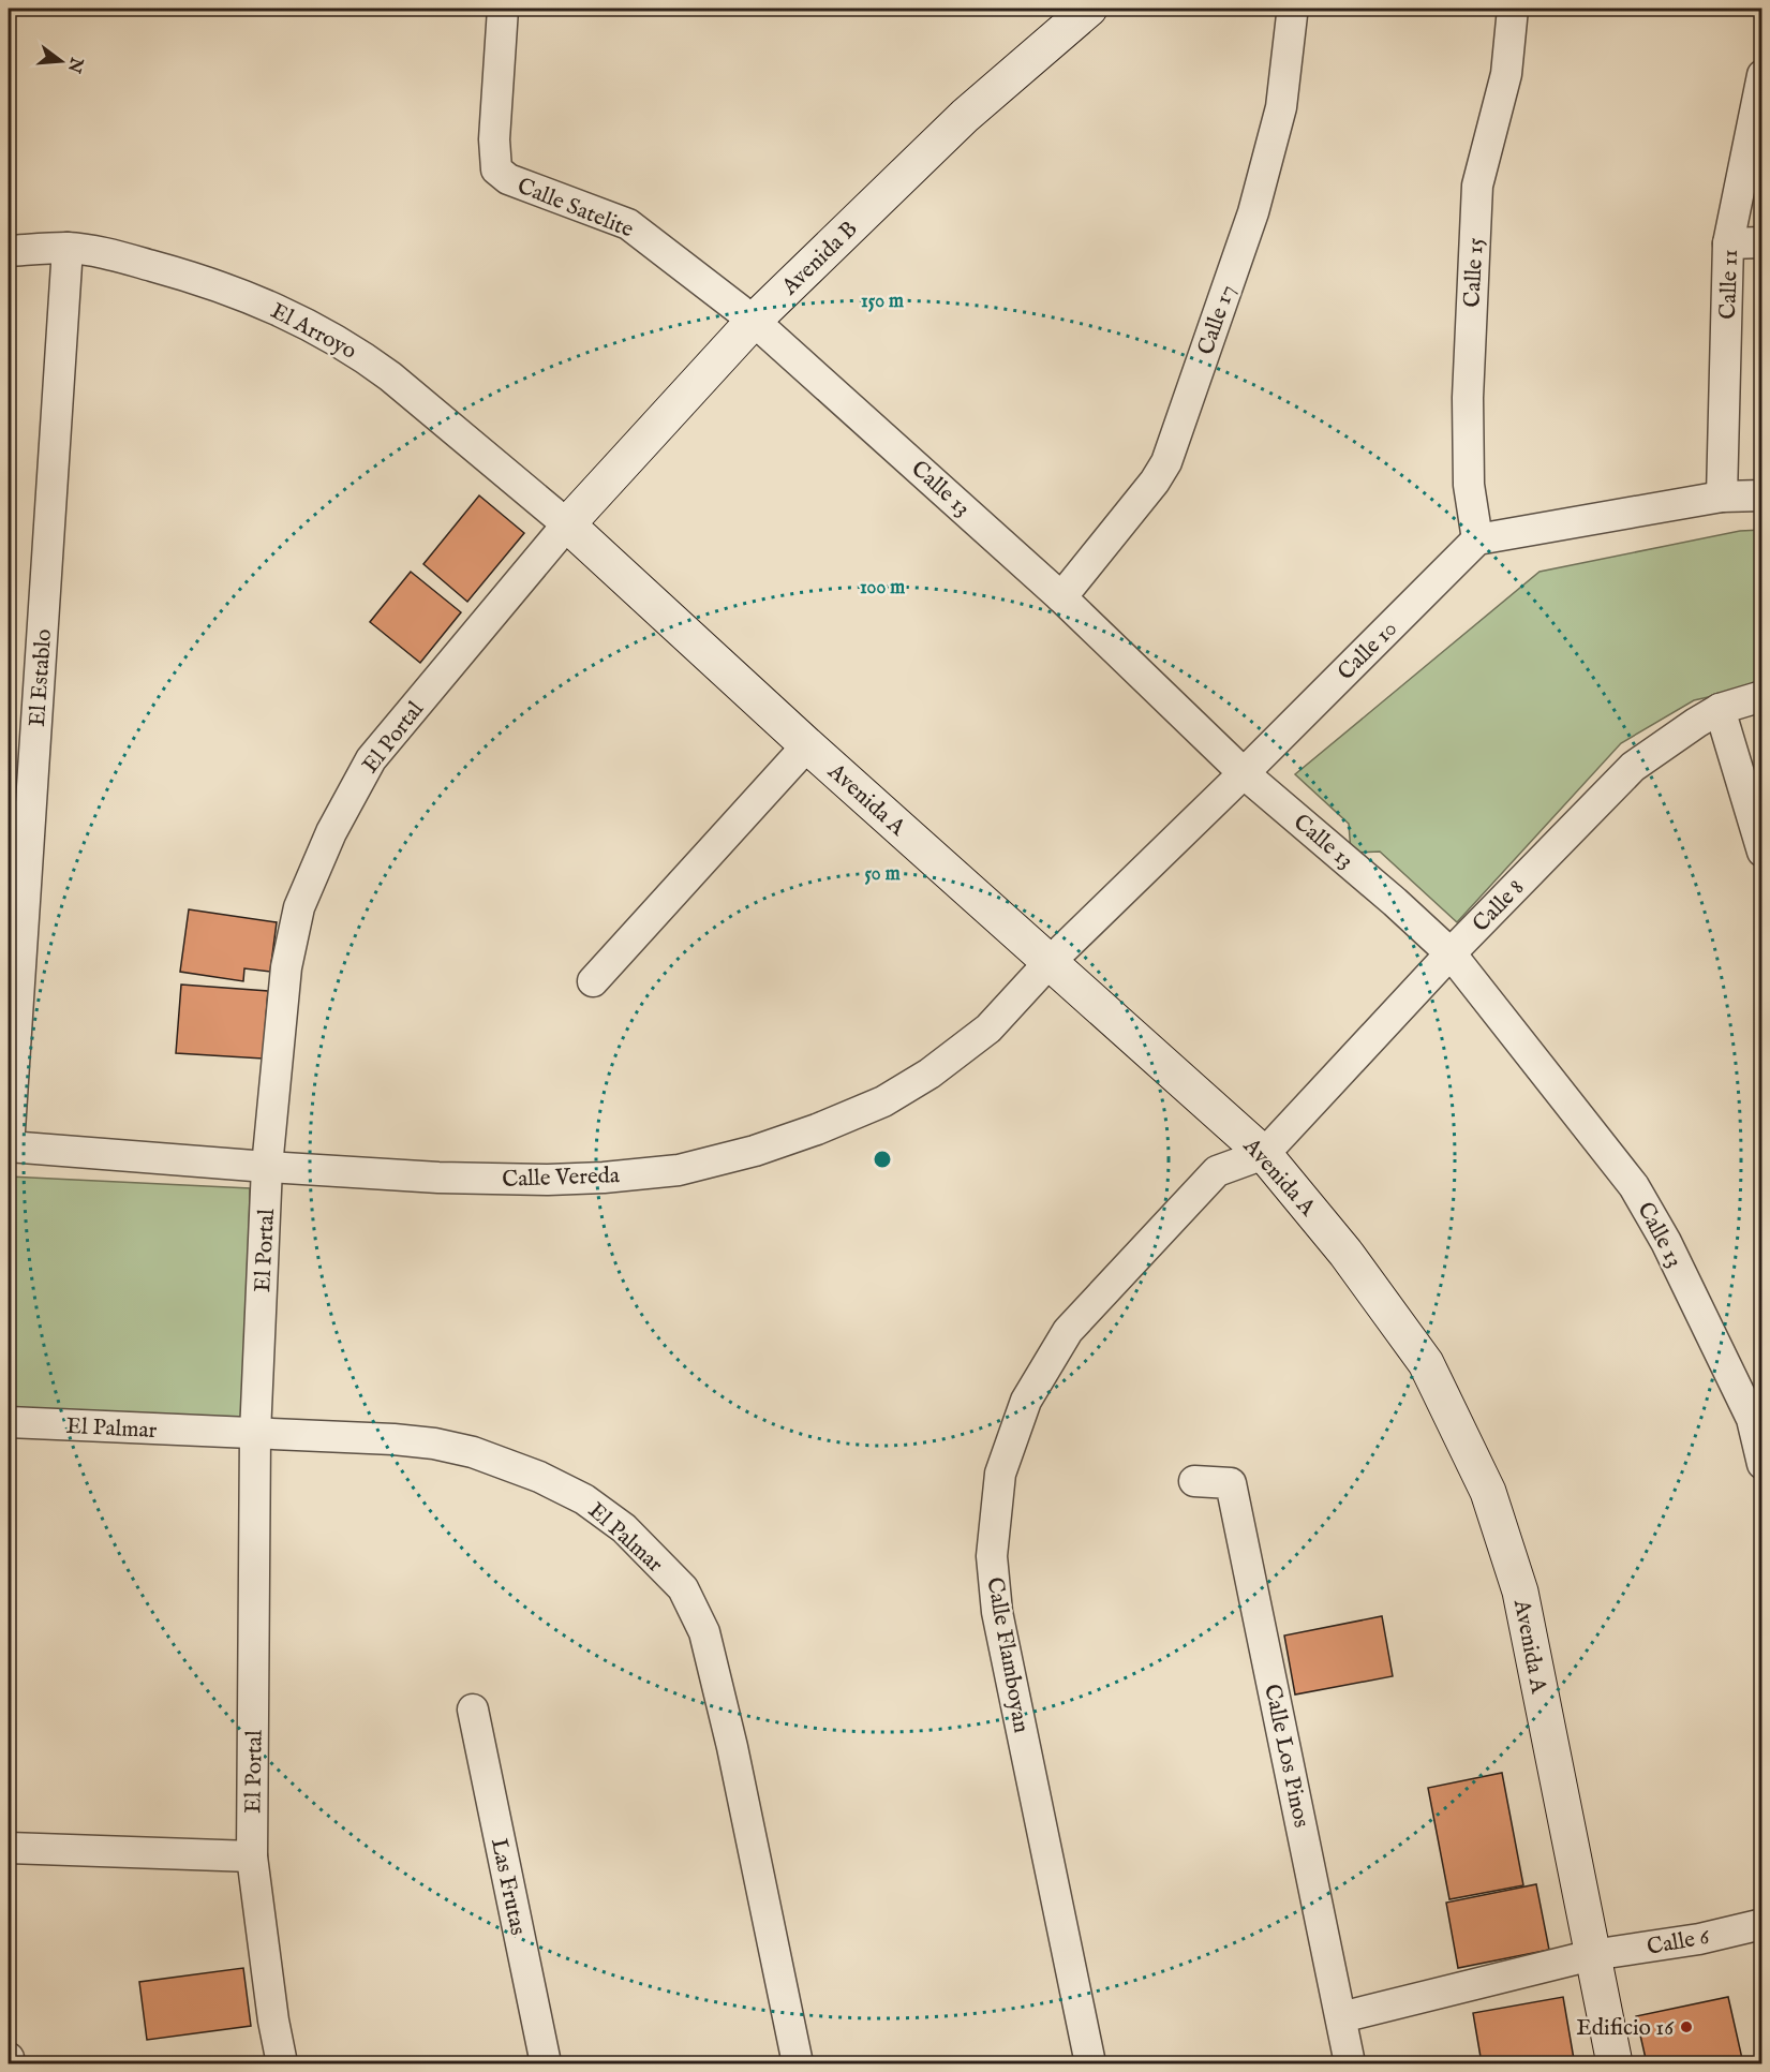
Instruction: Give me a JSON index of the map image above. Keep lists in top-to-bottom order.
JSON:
{
  "streets": {
    "main road": ["Avenida B", "Avenida A"],
    "street": [
      "Calle Satelite",
      "Calle 15",
      "Calle 11",
      "Calle 17",
      "El Arroyo",
      "Calle 13",
      "Calle 10",
      "El Establo",
      "El Portal",
      "Calle 8",
      "Calle Vereda",
      "El Palmar",
      "Calle Flamboyan",
      "Calle Los Pinos",
      "Las Frutas",
      "Calle 6"
    ]
  },
  "crossings": [
    ["Calle Satelite", "Avenida B"],
    ["Calle Satelite", "Calle 13"],
    ["Avenida B", "El Arroyo"],
    ["Avenida B", "Calle 13"],
    ["Avenida B", "El Portal"],
    ["Avenida B", "Avenida A"],
    ["Calle 15", "Calle 10"],
    ["Calle 17", "Calle 13"],
    ["El Arroyo", "El Establo"],
    ["El Arroyo", "El Portal"],
    ["El Arroyo", "Avenida A"],
    ["Calle 13", "Calle 10"],
    ["Calle 13", "Calle 8"],
    ["Calle 10", "Avenida A"],
    ["Calle 10", "Calle Vereda"],
    ["El Establo", "Calle Vereda"],
    ["El Portal", "Avenida A"],
    ["El Portal", "Calle Vereda"],
    ["El Portal", "El Palmar"],
    ["Avenida A", "Calle 8"],
    ["Avenida A", "Calle Vereda"],
    ["Avenida A", "Calle Flamboyan"],
    ["Avenida A", "Calle 6"],
    ["Calle 8", "Calle Flamboyan"],
    ["Calle Los Pinos", "Calle 6"]
  ],
  "places": ["Edificio 16"],
  "north": "right",
  "rings": ["150 m", "100 m", "50 m"]
}
